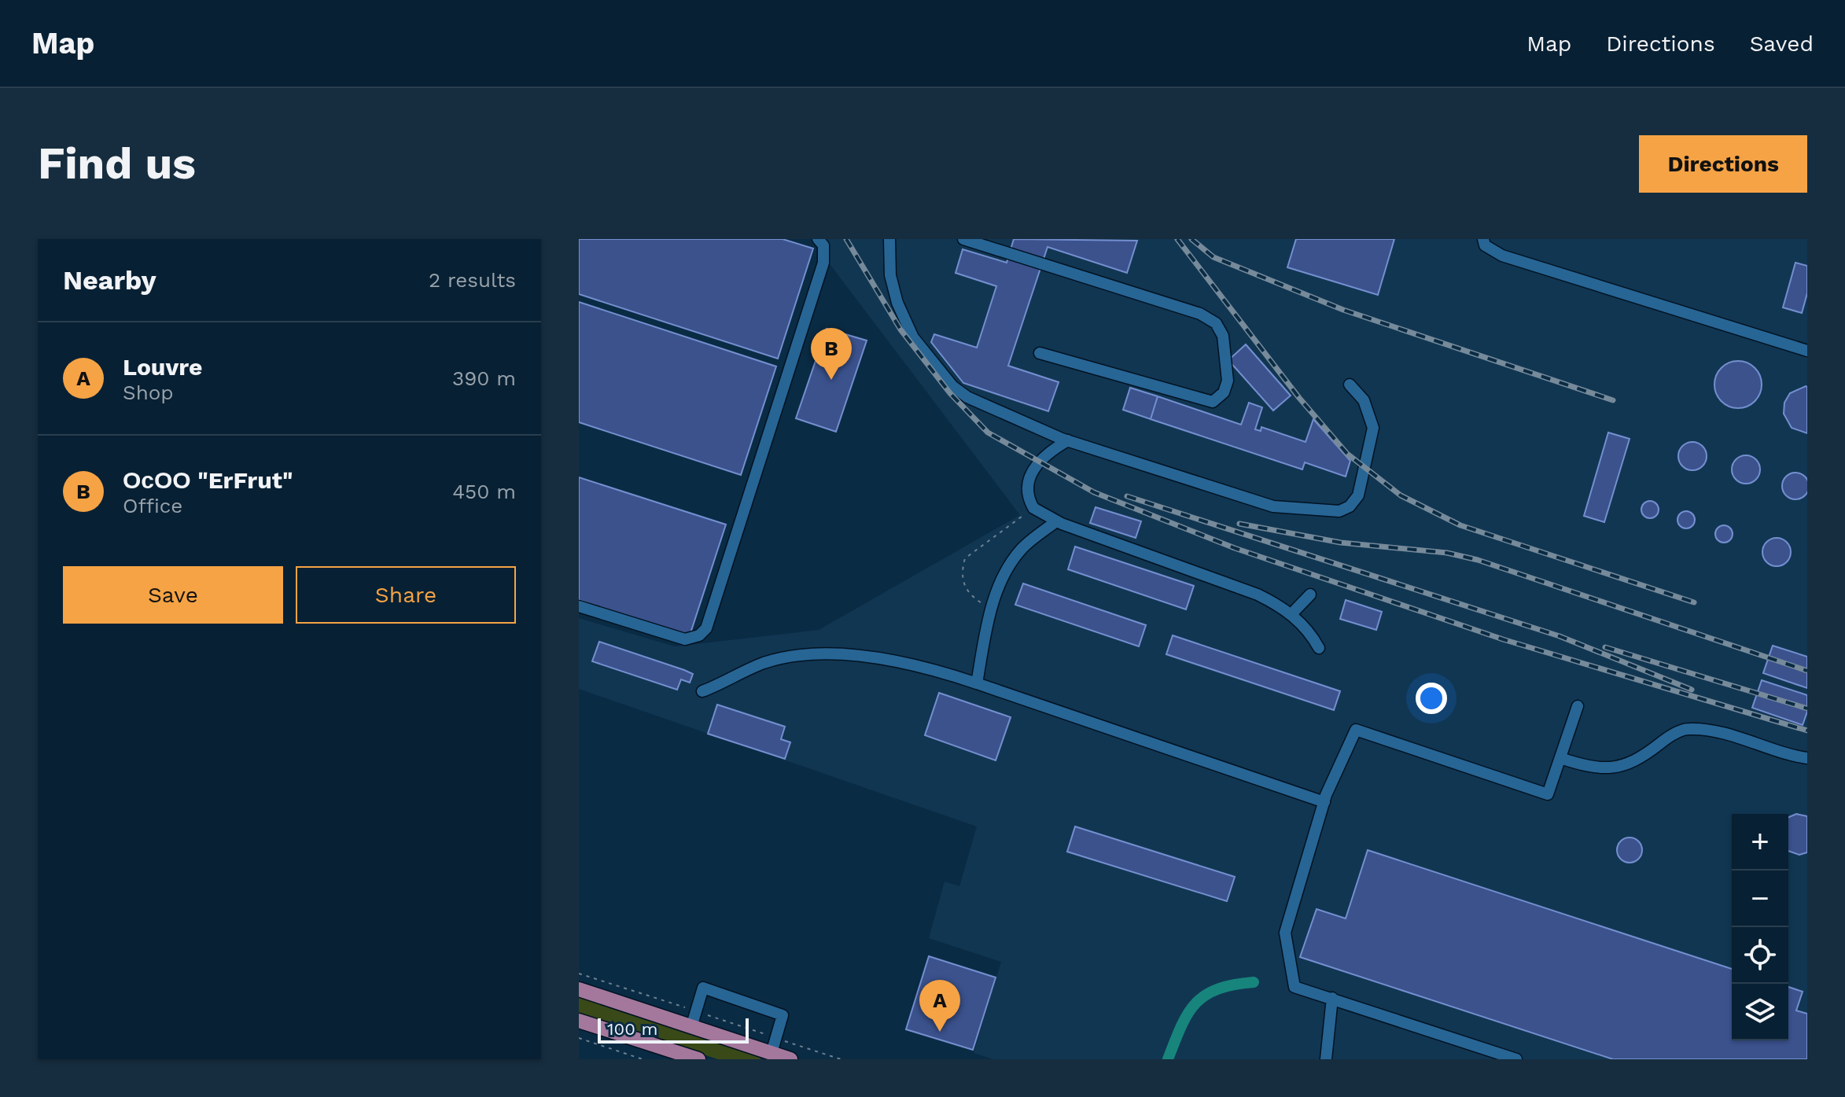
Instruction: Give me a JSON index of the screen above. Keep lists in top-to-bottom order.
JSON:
{
  "scale_bar": "100 m",
  "page": {
    "header": "Map",
    "nav": ["Map", "Directions", "Saved"],
    "buttons": [
      "Directions",
      ["Save", "Share"]
    ],
    "title": "Find us",
    "heading": ["Nearby", "2 results"],
    "list": [
      {
        "mark": "A",
        "name": "Louvre",
        "note": "Shop",
        "value": "390 m"
      },
      {
        "mark": "B",
        "name": "ОсОО \"ErFrut\"",
        "note": "Office",
        "value": "450 m"
      }
    ],
    "pins": ["B", "A"],
    "map_buttons": ["+", "−"],
    "scale": "100 m"
  }
}
